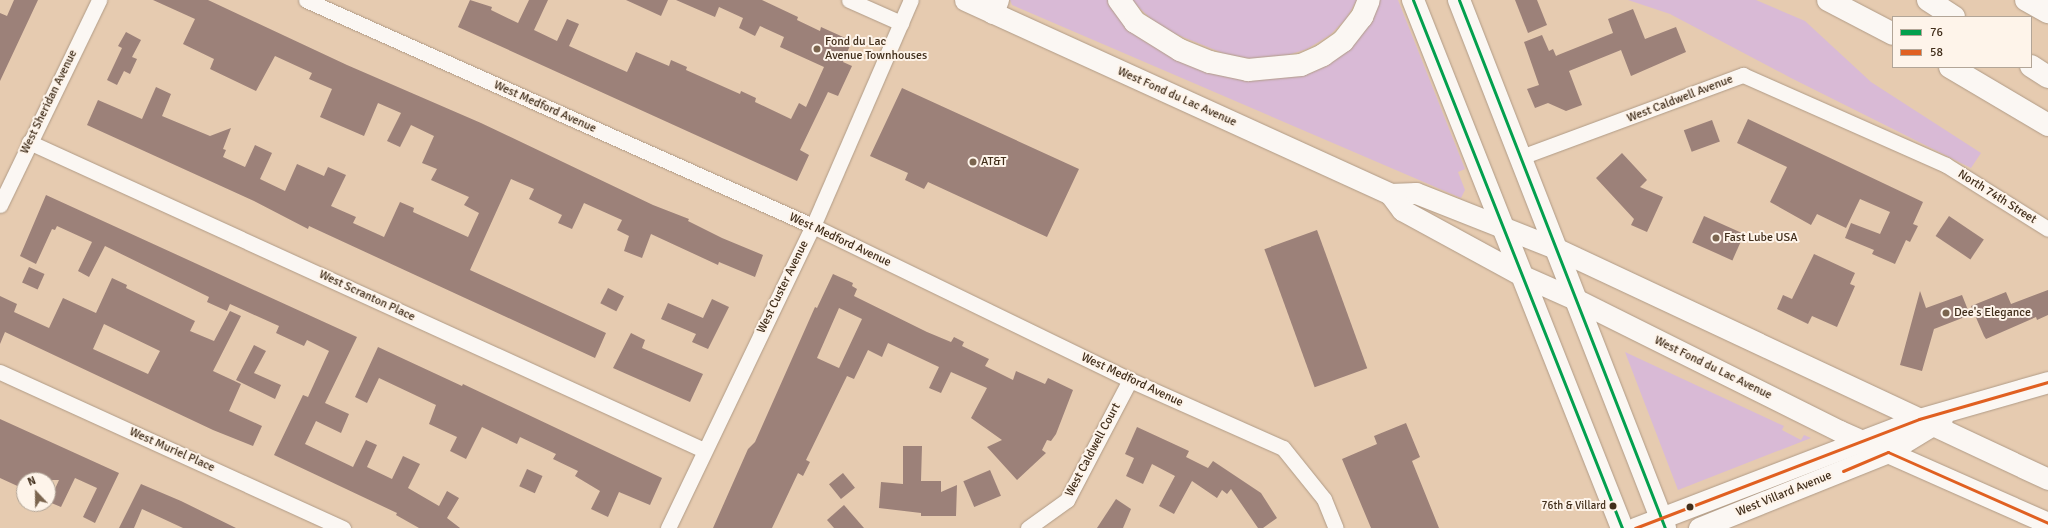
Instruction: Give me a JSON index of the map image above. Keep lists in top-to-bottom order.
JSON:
{
  "streets": {
    "street": [
      "West Fond du Lac Avenue",
      "West Caldwell Avenue",
      "West Sheridan Avenue",
      "West Medford Avenue",
      "North 74th Street",
      "West Custer Avenue",
      "West Scranton Place",
      "West Muriel Place",
      "West Caldwell Court",
      "West Villard Avenue"
    ]
  },
  "crossings": [
    ["West Fond du Lac Avenue", "West Villard Avenue"],
    ["West Caldwell Avenue", "North 74th Street"],
    ["West Sheridan Avenue", "West Scranton Place"],
    ["West Medford Avenue", "West Custer Avenue"],
    ["West Medford Avenue", "West Caldwell Court"],
    ["West Custer Avenue", "West Scranton Place"]
  ],
  "places": [
    "Fond du Lac Avenue Townhouses",
    "AT&T",
    "Fast Lube USA",
    "Dee's Elegance",
    "76th & Villard"
  ],
  "lines": ["transit line 76", "transit line 58"],
  "legend": ["76", "58"],
  "north": "top"
}
